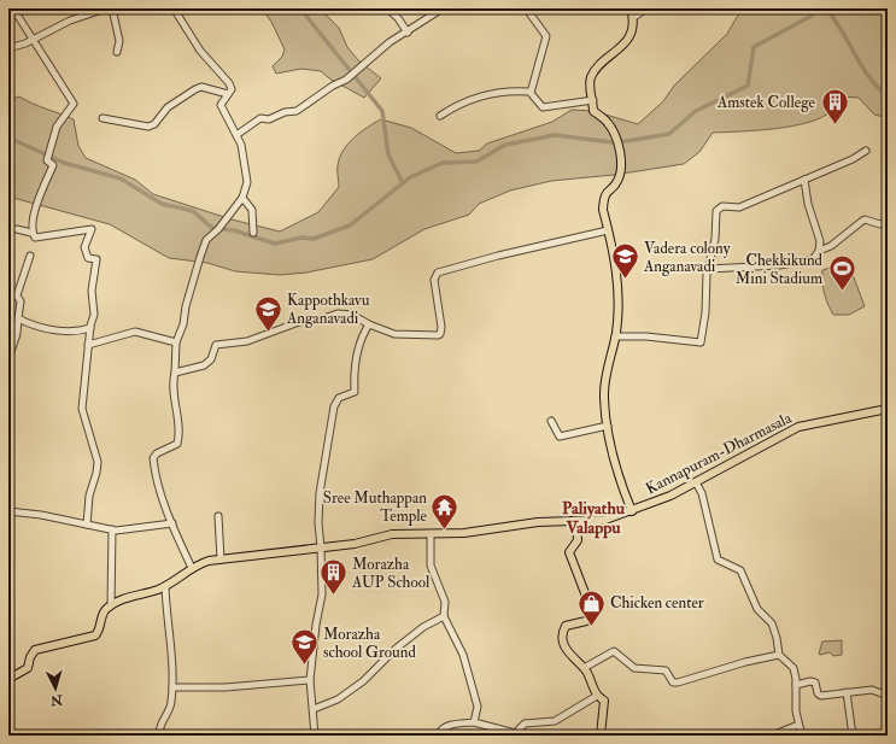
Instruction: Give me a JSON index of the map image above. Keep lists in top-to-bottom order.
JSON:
{
  "streets": {
    "main road": ["Kannapuram-Dharmasala"]
  },
  "districts": ["Paliyathu Valappu"],
  "places": {
    "building": ["Amstek College", "Morazha AUP School"],
    "school or university": ["Vadera colony Anganavadi", "Kappothkavu Anganavadi", "Morazha school Ground"],
    "sports": ["Chekkikund Mini Stadium"],
    "temple": ["Sree Muthappan Temple"],
    "shop": ["Chicken center"]
  },
  "north": "bottom"
}
